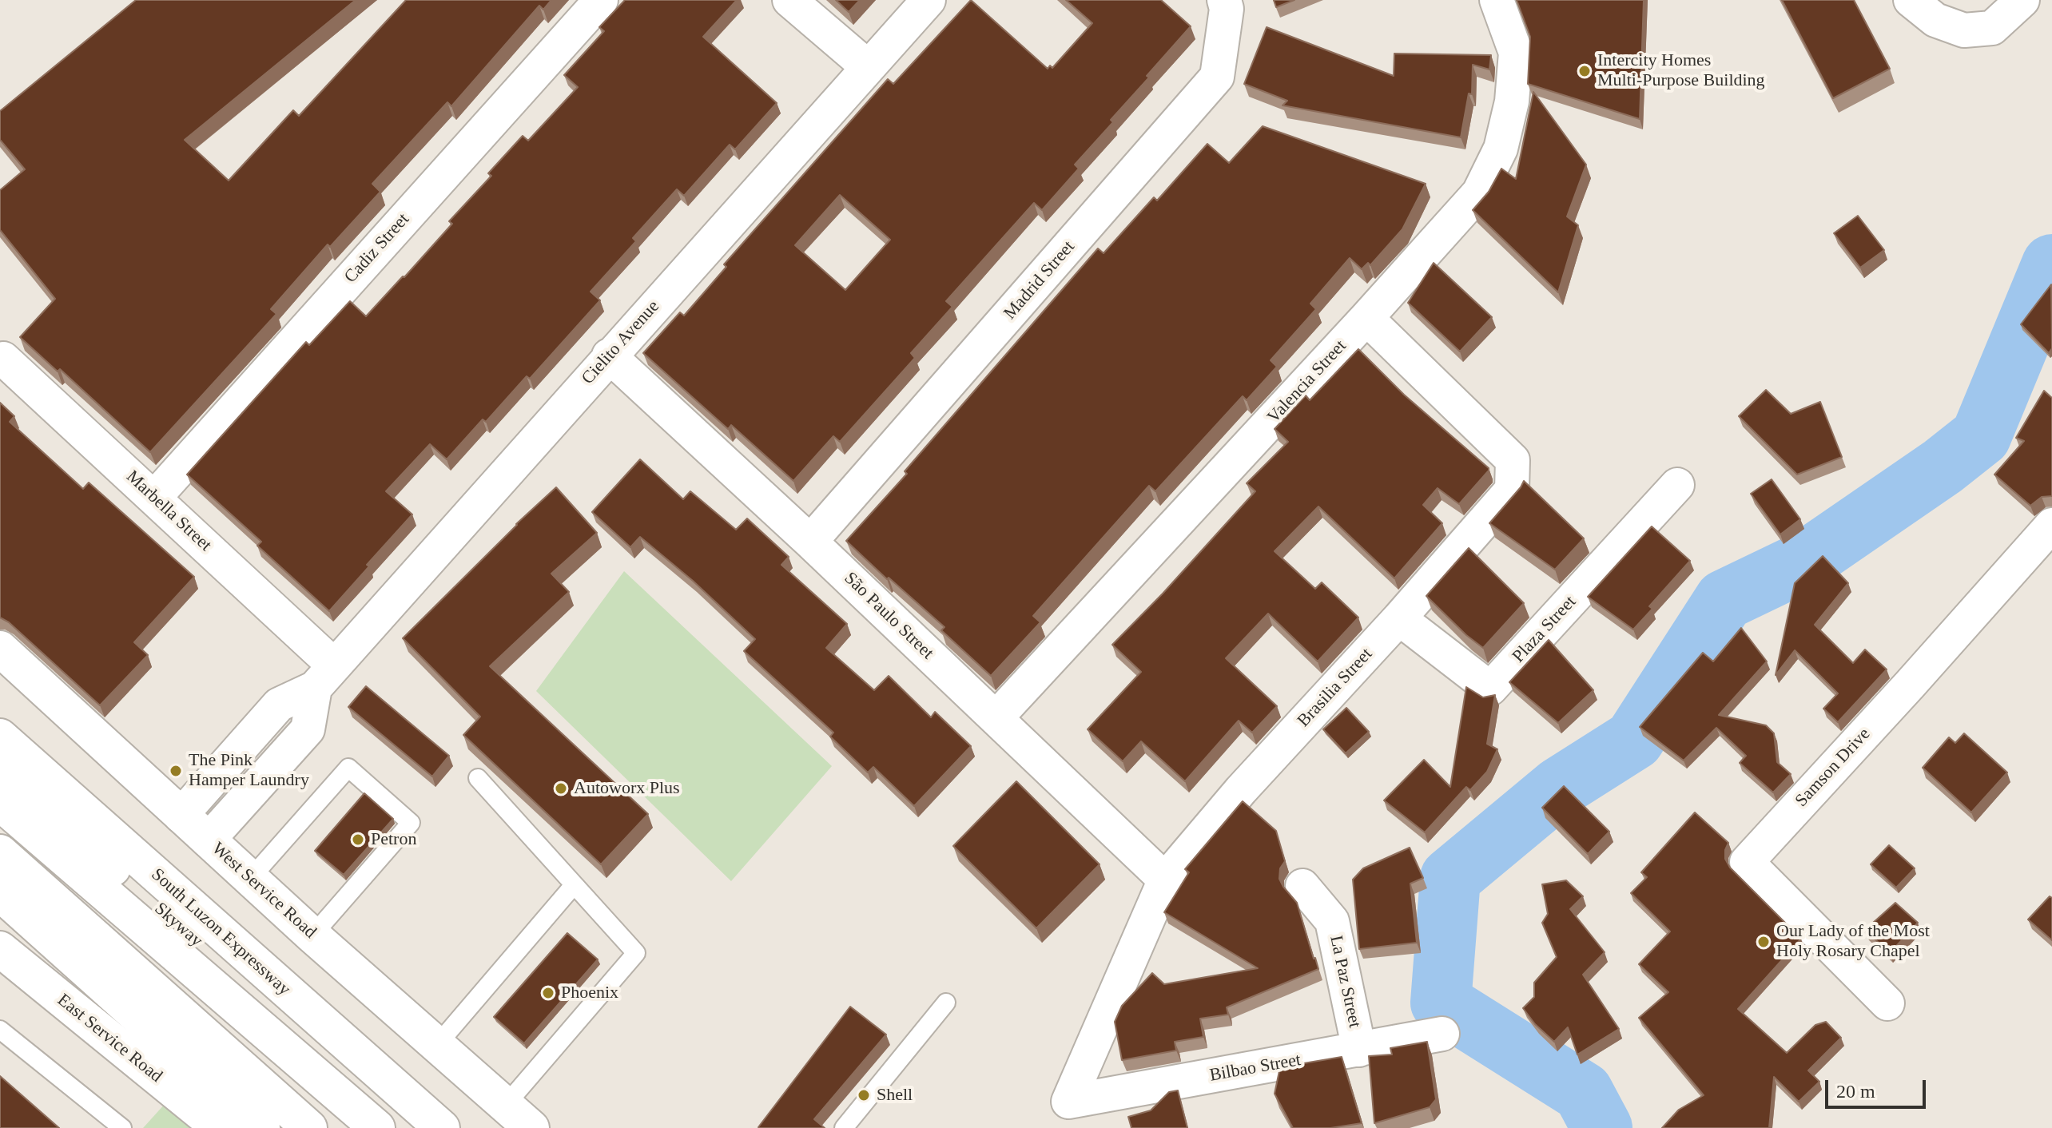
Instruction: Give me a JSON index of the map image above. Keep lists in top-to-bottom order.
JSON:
{
  "streets": {
    "main road": [
      "West Service Road",
      "Skyway",
      "South Luzon Expressway",
      "East Service Road"
    ],
    "street": [
      "Cadiz Street",
      "Madrid Street",
      "Cielito Avenue",
      "Valencia Street",
      "Marbella Street",
      "São Paulo Street",
      "Plaza Street",
      "Brasilia Street",
      "Samson Drive",
      "La Paz Street",
      "Bilbao Street"
    ]
  },
  "crossings": [
    ["Cadiz Street", "Marbella Street"],
    ["Madrid Street", "São Paulo Street"],
    ["Cielito Avenue", "Marbella Street"],
    ["Cielito Avenue", "São Paulo Street"],
    ["Cielito Avenue", "West Service Road"],
    ["Valencia Street", "São Paulo Street"],
    ["Valencia Street", "Brasilia Street"],
    ["São Paulo Street", "Brasilia Street"],
    ["Plaza Street", "Brasilia Street"],
    ["Brasilia Street", "Bilbao Street"],
    ["La Paz Street", "Bilbao Street"]
  ],
  "places": [
    "Intercity Homes Multi-Purpose Building",
    "The Pink Hamper Laundry",
    "Autoworx Plus",
    "Petron",
    "Our Lady of the Most Holy Rosary Chapel",
    "Phoenix",
    "Shell"
  ],
  "scale_bar": "20 m"
}
